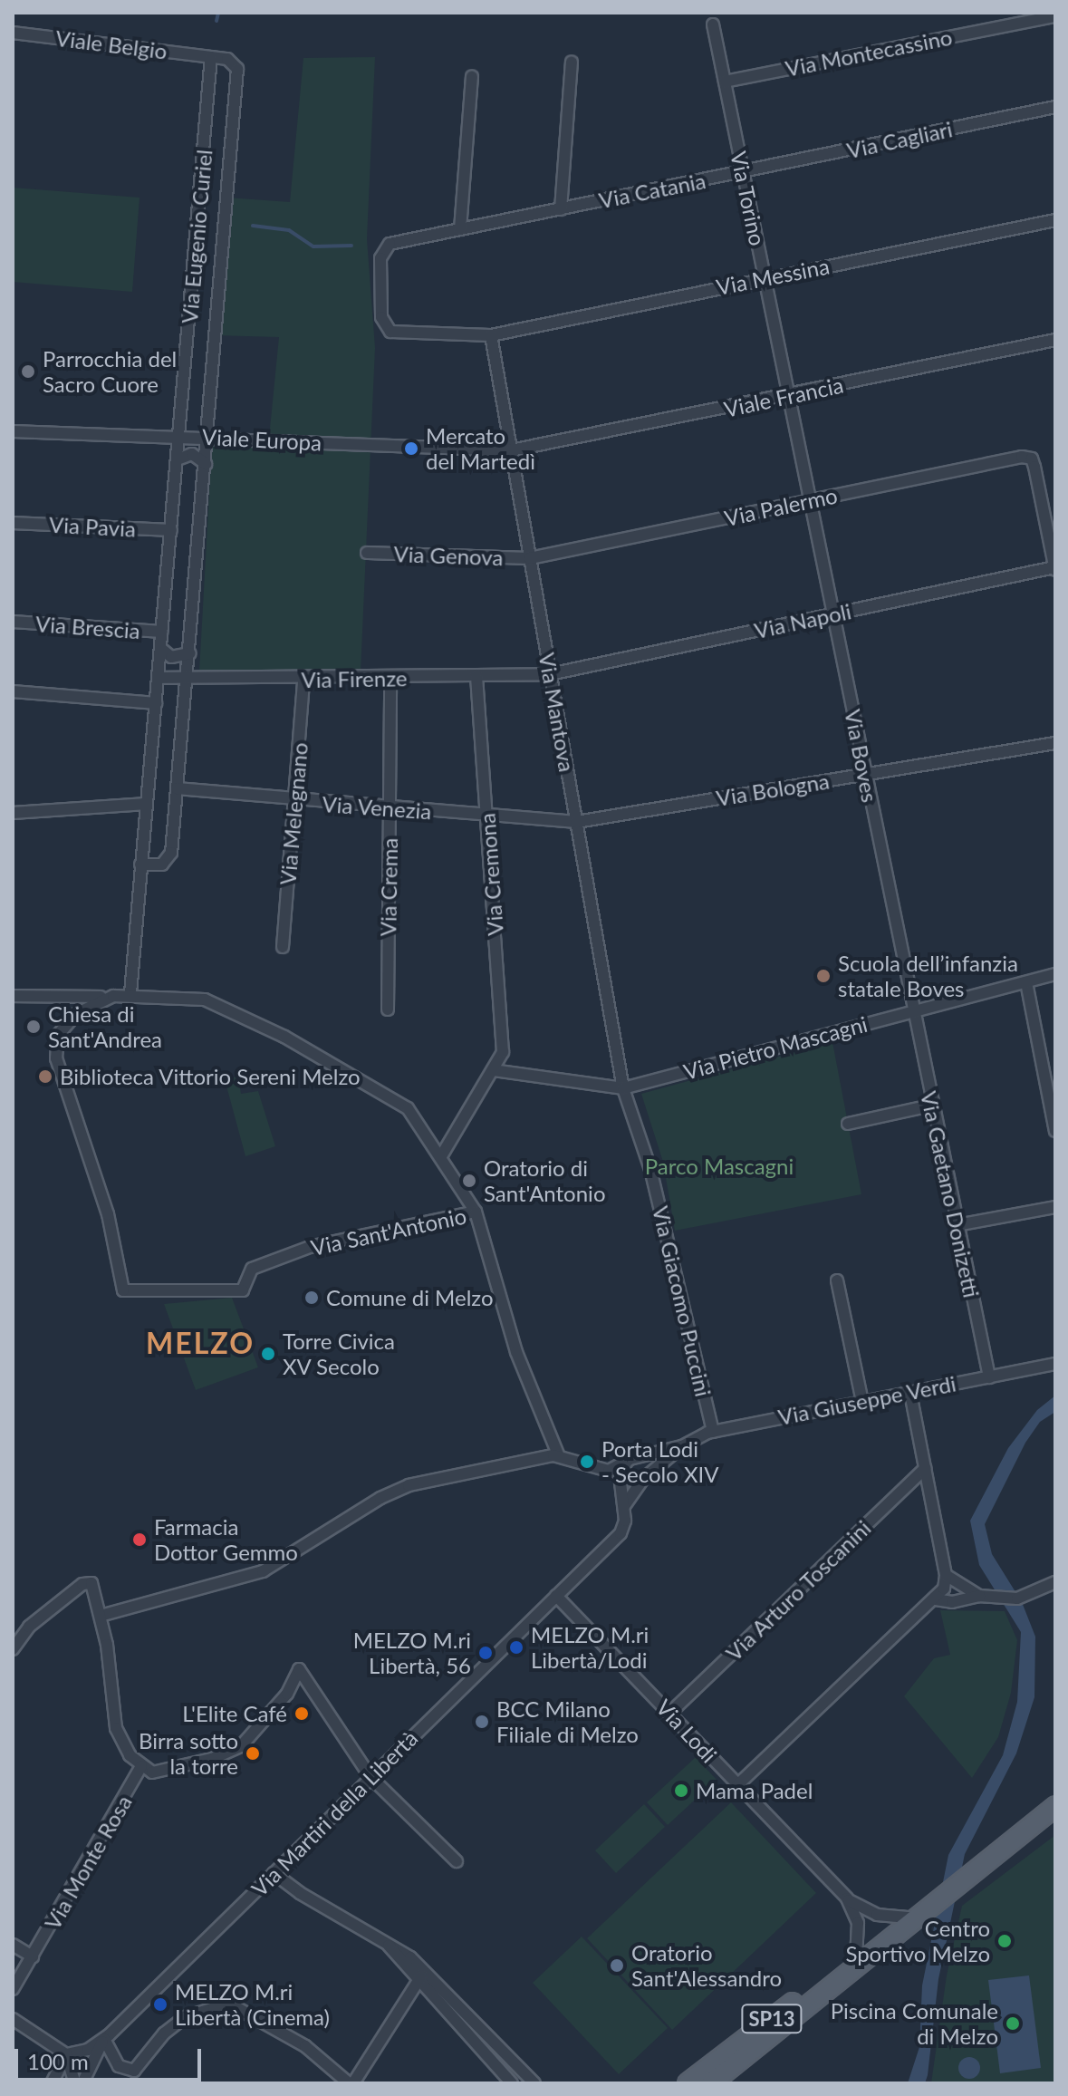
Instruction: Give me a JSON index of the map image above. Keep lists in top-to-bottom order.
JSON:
{
  "streets": {
    "main road": ["SP13"],
    "street": [
      "Viale Belgio",
      "Via Montecassino",
      "Via Cagliari",
      "Via Catania",
      "Via Torino",
      "Via Eugenio Curiel",
      "Via Messina",
      "Viale Francia",
      "Viale Europa",
      "Via Palermo",
      "Via Pavia",
      "Via Genova",
      "Via Napoli",
      "Via Brescia",
      "Via Firenze",
      "Via Mantova",
      "Via Boves",
      "Via Bologna",
      "Via Venezia",
      "Via Melegnano",
      "Via Cremona",
      "Via Crema",
      "Via Pietro Mascagni",
      "Via Gaetano Donizetti",
      "Via Sant'Antonio",
      "Via Giacomo Puccini",
      "Via Giuseppe Verdi",
      "Via Arturo Toscanini",
      "Via Lodi",
      "Via Martiri della Libertà",
      "Via Monte Rosa"
    ]
  },
  "crossings": [
    ["Viale Belgio", "Via Eugenio Curiel"],
    ["Via Montecassino", "Via Torino"],
    ["Via Cagliari", "Via Catania"],
    ["Via Cagliari", "Via Torino"],
    ["Via Catania", "Via Torino"],
    ["Via Catania", "Via Messina"],
    ["Via Catania", "Via Mantova"],
    ["Via Torino", "Via Messina"],
    ["Via Torino", "Viale Francia"],
    ["Via Torino", "Via Palermo"],
    ["Via Torino", "Via Boves"],
    ["Via Eugenio Curiel", "Viale Europa"],
    ["Via Eugenio Curiel", "Via Pavia"],
    ["Via Eugenio Curiel", "Via Brescia"],
    ["Via Eugenio Curiel", "Via Firenze"],
    ["Via Eugenio Curiel", "Via Venezia"],
    ["Via Messina", "Via Mantova"],
    ["Viale Francia", "Viale Europa"],
    ["Viale Francia", "Via Mantova"],
    ["Viale Europa", "Via Mantova"],
    ["Via Palermo", "Via Genova"],
    ["Via Palermo", "Via Napoli"],
    ["Via Palermo", "Via Mantova"],
    ["Via Palermo", "Via Boves"],
    ["Via Genova", "Via Mantova"],
    ["Via Napoli", "Via Firenze"],
    ["Via Napoli", "Via Mantova"],
    ["Via Napoli", "Via Boves"],
    ["Via Firenze", "Via Mantova"],
    ["Via Firenze", "Via Melegnano"],
    ["Via Firenze", "Via Cremona"],
    ["Via Firenze", "Via Crema"],
    ["Via Mantova", "Via Bologna"],
    ["Via Mantova", "Via Venezia"],
    ["Via Mantova", "Via Pietro Mascagni"],
    ["Via Mantova", "Via Giacomo Puccini"],
    ["Via Boves", "Via Bologna"],
    ["Via Boves", "Via Pietro Mascagni"],
    ["Via Boves", "Via Gaetano Donizetti"],
    ["Via Bologna", "Via Venezia"],
    ["Via Venezia", "Via Melegnano"],
    ["Via Venezia", "Via Cremona"],
    ["Via Venezia", "Via Crema"],
    ["Via Cremona", "Via Pietro Mascagni"],
    ["Via Pietro Mascagni", "Via Gaetano Donizetti"],
    ["Via Pietro Mascagni", "Via Giacomo Puccini"],
    ["Via Gaetano Donizetti", "Via Giuseppe Verdi"],
    ["Via Giacomo Puccini", "Via Giuseppe Verdi"],
    ["Via Arturo Toscanini", "Via Lodi"],
    ["Via Lodi", "Via Martiri della Libertà"],
    ["Via Lodi", "SP13"]
  ],
  "districts": ["MELZO"],
  "parks": ["Parco Mascagni"],
  "places": [
    "Parrocchia del Sacro Cuore",
    "Mercato del Martedì",
    "Scuola dell’infanzia statale Boves",
    "Chiesa di Sant'Andrea",
    "Biblioteca Vittorio Sereni Melzo",
    "Oratorio di Sant'Antonio",
    "Comune di Melzo",
    "Torre Civica XV Secolo",
    "Porta Lodi - Secolo XIV",
    "Farmacia Dottor Gemmo",
    "MELZO M.ri Libertà/Lodi",
    "MELZO M.ri Libertà, 56",
    "L'Elite Café",
    "BCC Milano Filiale di Melzo",
    "Birra sotto la torre",
    "Mama Padel",
    "Centro Sportivo Melzo",
    "Oratorio Sant'Alessandro",
    "MELZO M.ri Libertà (Cinema)",
    "Piscina Comunale di Melzo"
  ],
  "scale_bar": "100 m"
}
